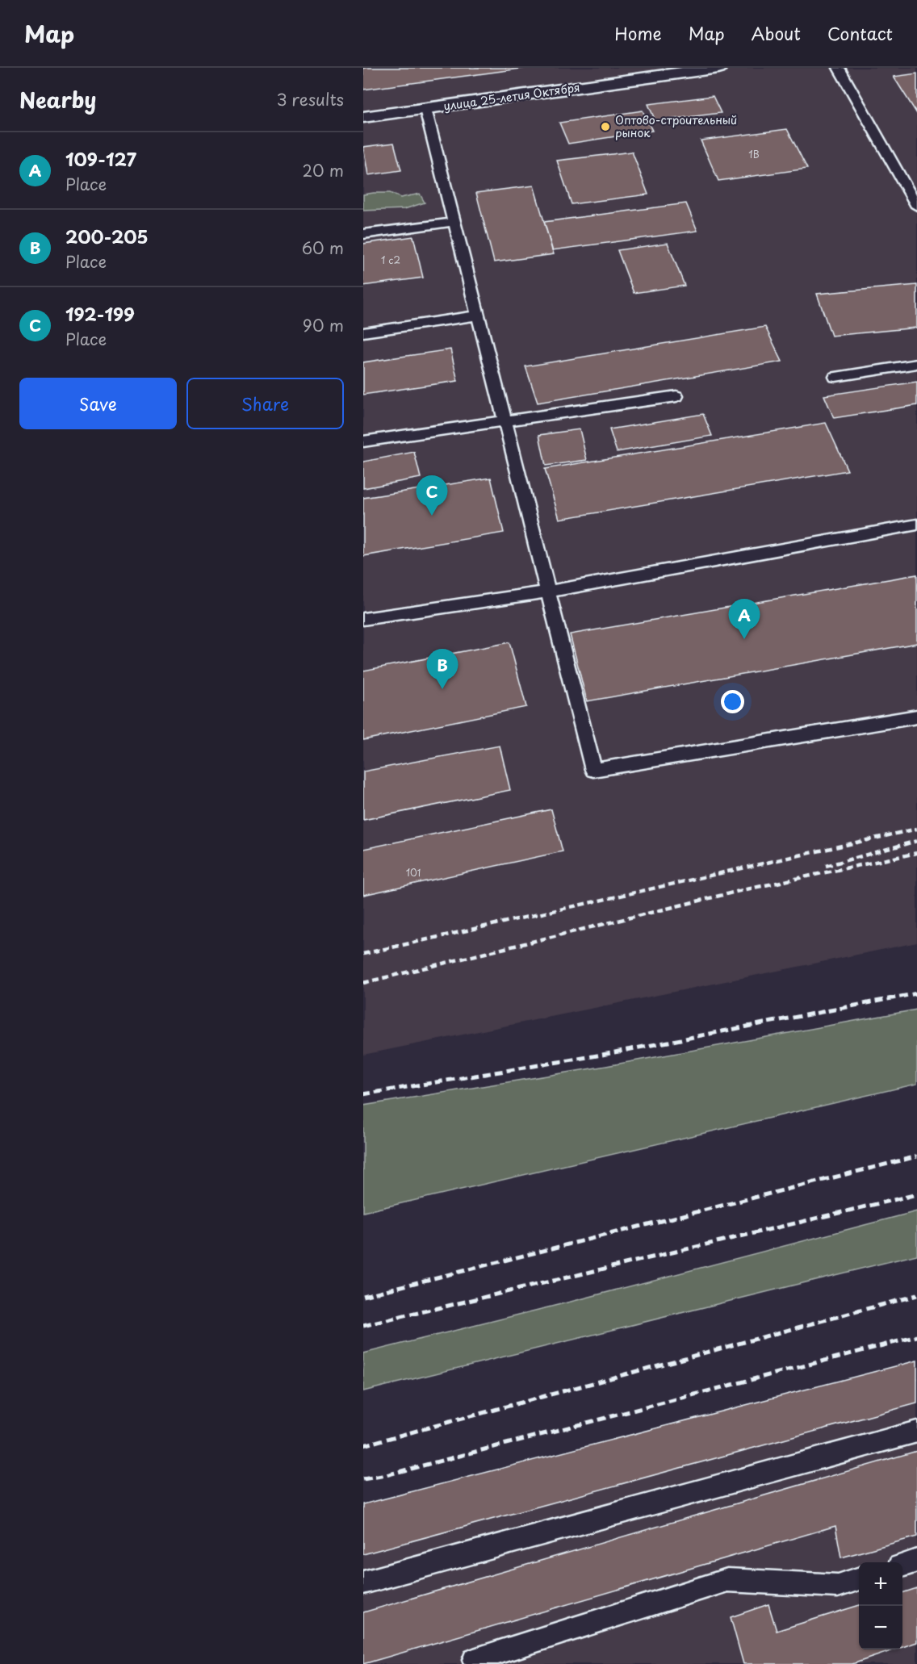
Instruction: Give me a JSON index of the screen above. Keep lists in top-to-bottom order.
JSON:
{
  "streets": {
    "street": ["улица 25-летия Октября"]
  },
  "places": ["Оптово-строительный рынок"],
  "house_numbers": ["1В", "1 с2", "101"],
  "page": {
    "header": "Map",
    "nav": [
      "Home",
      "Map",
      "About",
      "Contact"
    ],
    "heading": ["Nearby", "3 results"],
    "list": [
      {
        "mark": "A",
        "name": "109-127",
        "note": "Place",
        "value": "20 m"
      },
      {
        "mark": "B",
        "name": "200-205",
        "note": "Place",
        "value": "60 m"
      },
      {
        "mark": "C",
        "name": "192-199",
        "note": "Place",
        "value": "90 m"
      }
    ],
    "buttons": ["Save", "Share"],
    "pins": ["C", "A", "B"],
    "map_buttons": ["+", "−"]
  }
}
